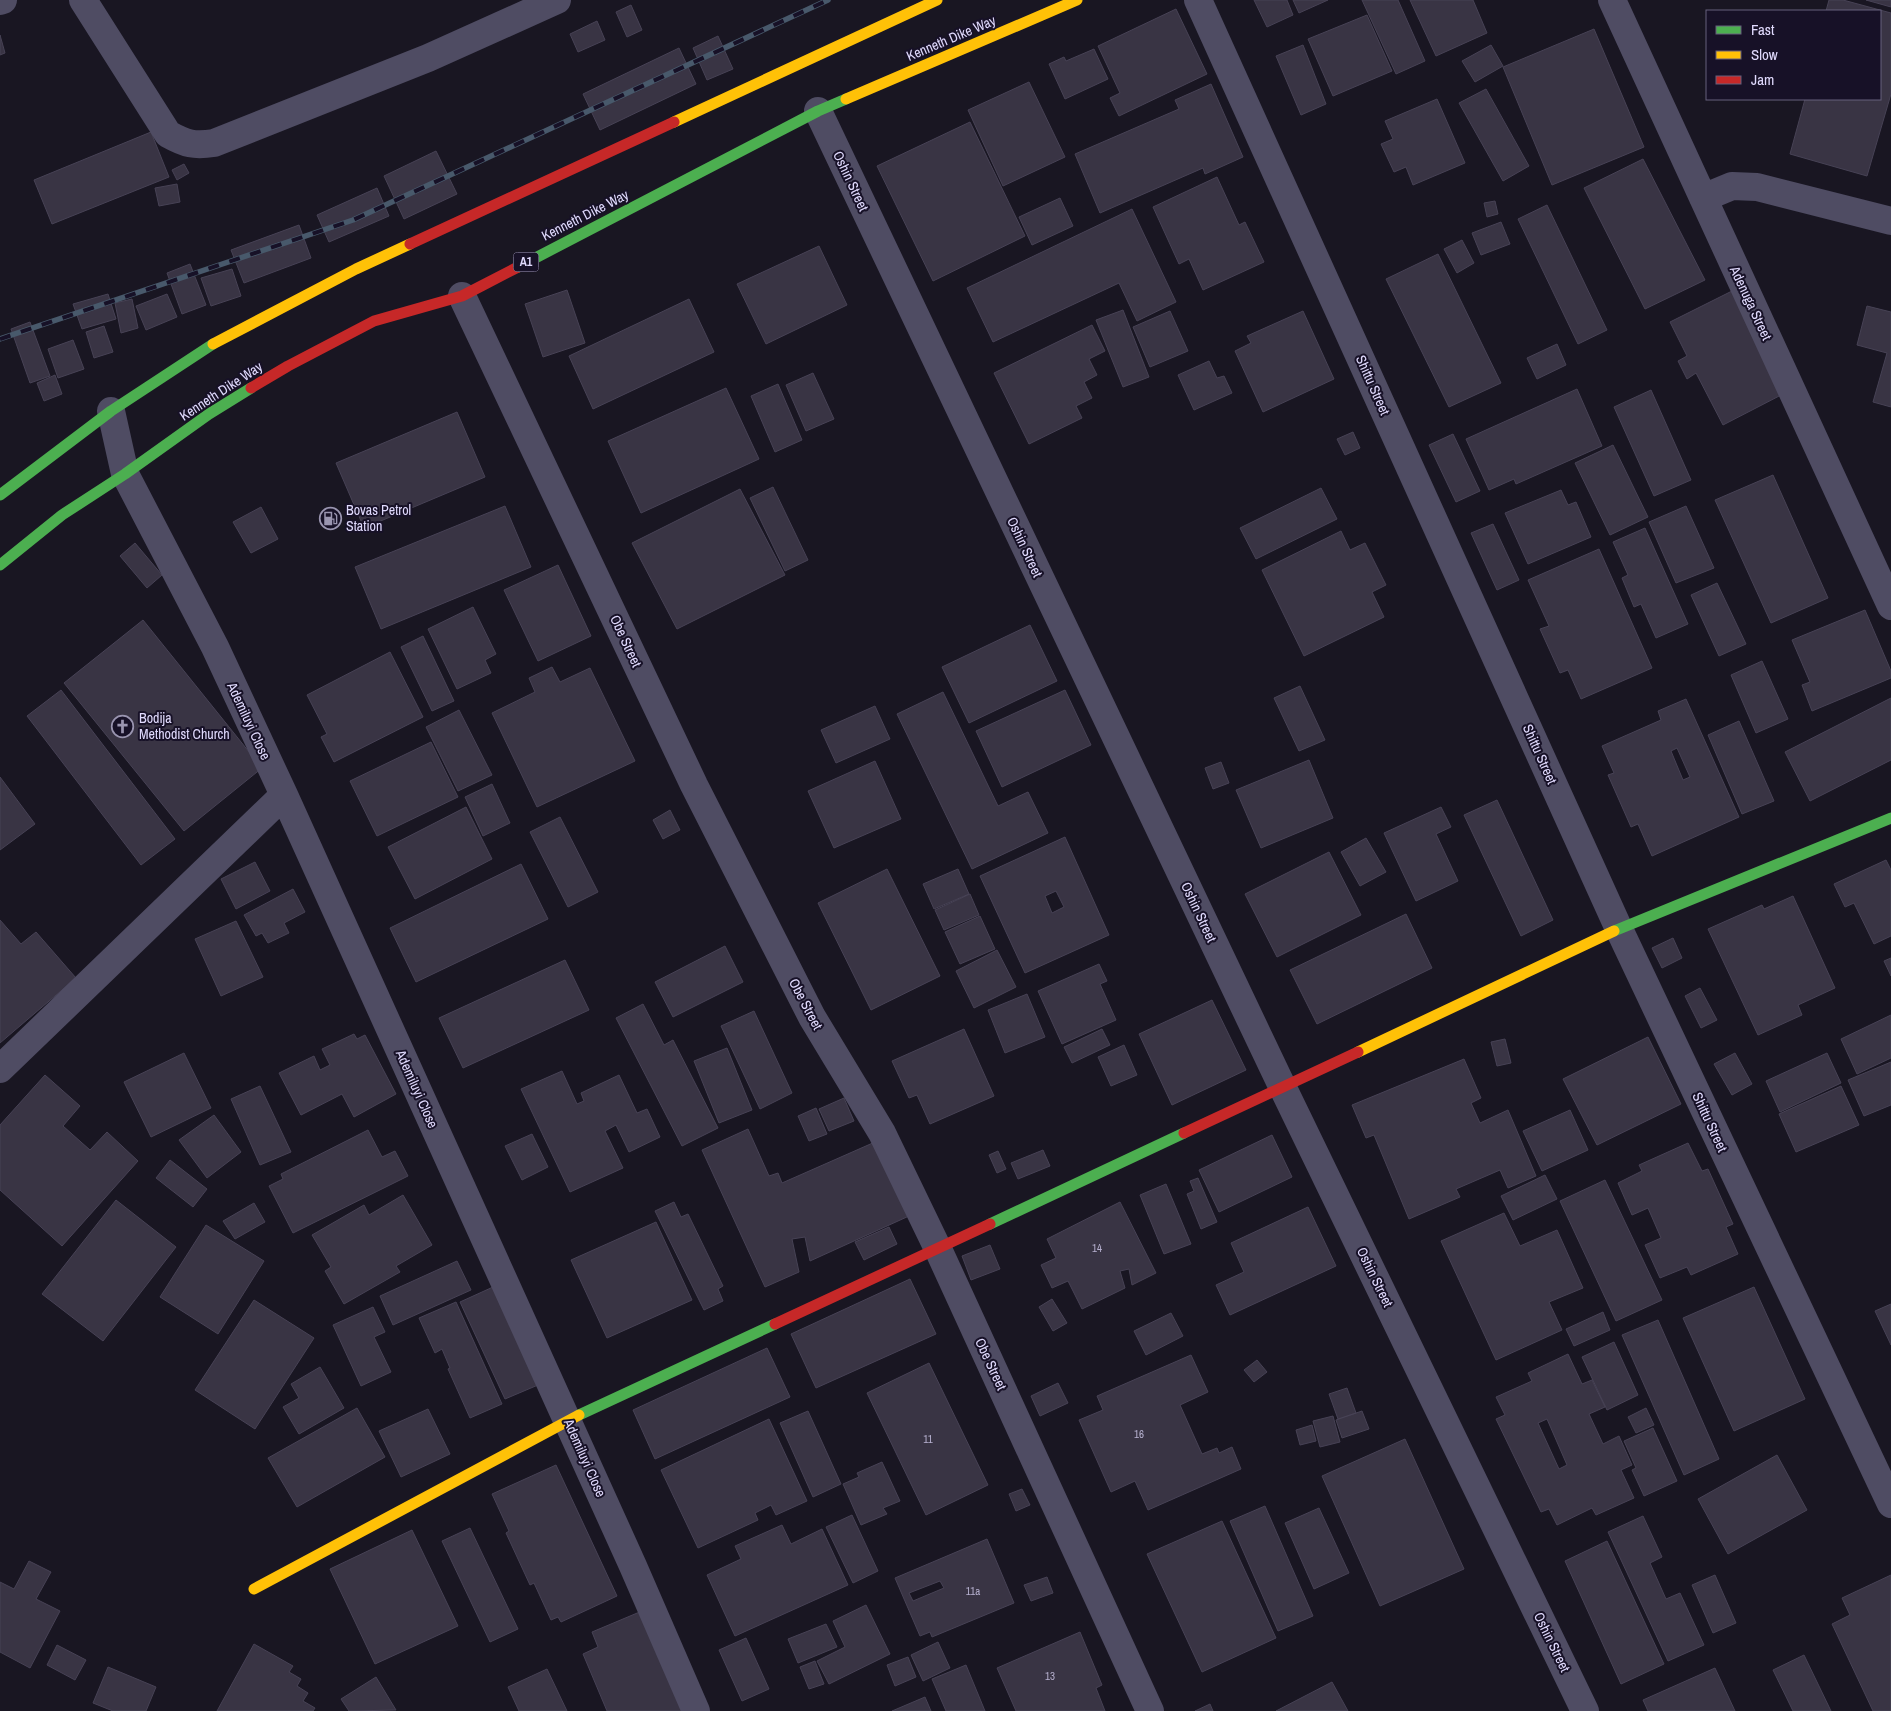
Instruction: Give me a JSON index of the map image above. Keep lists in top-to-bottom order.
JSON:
{
  "streets": {
    "main road": ["Kenneth Dike Way", "A1"],
    "street": [
      "Oshin Street",
      "Adenuga Street",
      "Shittu Street",
      "Obe Street",
      "Ademiluyi Close"
    ]
  },
  "crossings": [
    ["Kenneth Dike Way", "Oshin Street"],
    ["Kenneth Dike Way", "Obe Street"],
    ["Kenneth Dike Way", "Ademiluyi Close"]
  ],
  "places": {
    "fuel station": ["Bovas Petrol Station"],
    "church": ["Bodija Methodist Church"]
  },
  "house_numbers": [
    "14",
    "16",
    "11",
    "11a",
    "13"
  ],
  "legend": ["Fast", "Slow", "Jam"]
}
